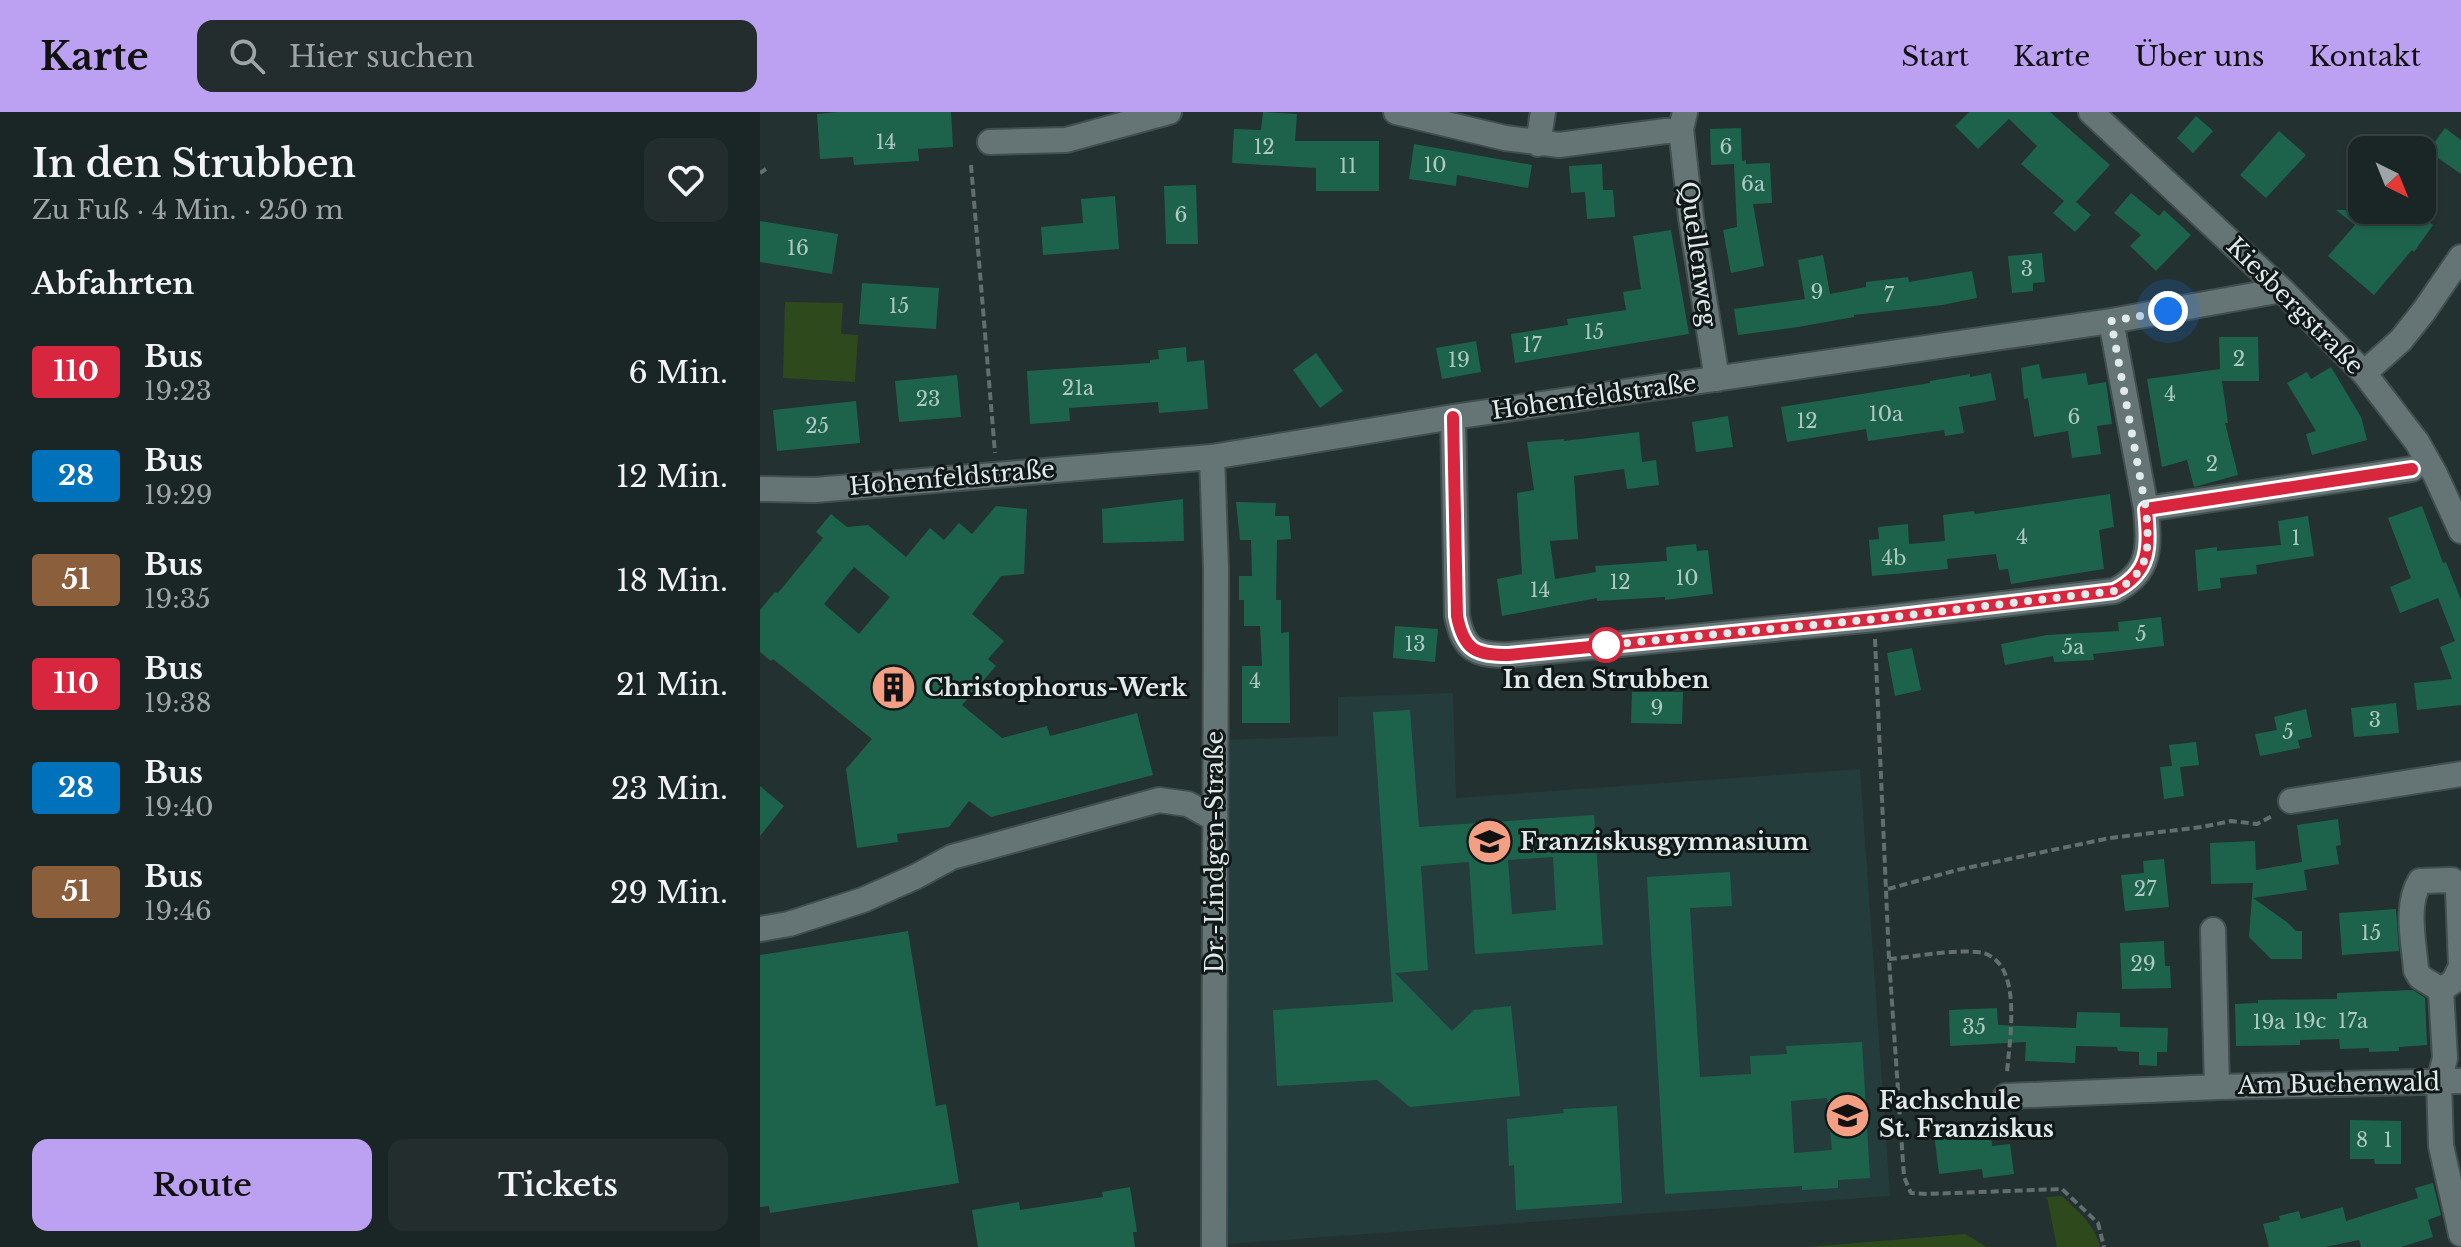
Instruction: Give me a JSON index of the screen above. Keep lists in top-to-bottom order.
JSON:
{
  "streets": {
    "street": [
      "Quellenweg",
      "Kiesbergstraße",
      "Hohenfeldstraße",
      "Dr.-Lindgen-Straße",
      "Am Buchenwald"
    ]
  },
  "crossings": [
    ["Quellenweg", "Hohenfeldstraße"],
    ["Kiesbergstraße", "Hohenfeldstraße"],
    ["Hohenfeldstraße", "Dr.-Lindgen-Straße"]
  ],
  "places": {
    "other": ["In den Strubben"],
    "building": ["Christophorus-Werk"],
    "school or university": ["Franziskusgymnasium", "Fachschule St. Franziskus"]
  },
  "lines": ["bus line 110"],
  "house_numbers": [
    "14",
    "12",
    "6",
    "10",
    "11",
    "6a",
    "6",
    "16",
    "3",
    "9",
    "7",
    "15",
    "15",
    "17",
    "2",
    "19",
    "21a",
    "4",
    "23",
    "10a",
    "6",
    "12",
    "25",
    "2",
    "4",
    "1",
    "4b",
    "10",
    "12",
    "14",
    "5",
    "13",
    "5a",
    "4",
    "9",
    "3",
    "5",
    "27",
    "15",
    "29",
    "19c",
    "17a",
    "19a",
    "35",
    "8",
    "1"
  ],
  "north": "bottom right",
  "page": {
    "header": "Karte",
    "search": "Hier suchen",
    "nav": [
      "Start",
      "Karte",
      "Über uns",
      "Kontakt"
    ],
    "heading": [
      ["In den Strubben", "Zu Fuß · 4 Min. · 250 m"],
      "Abfahrten"
    ],
    "list": [
      {
        "mark": "110",
        "name": "Bus",
        "note": "19:23",
        "value": "6 Min."
      },
      {
        "mark": "28",
        "name": "Bus",
        "note": "19:29",
        "value": "12 Min."
      },
      {
        "mark": "51",
        "name": "Bus",
        "note": "19:35",
        "value": "18 Min."
      },
      {
        "mark": "110",
        "name": "Bus",
        "note": "19:38",
        "value": "21 Min."
      },
      {
        "mark": "28",
        "name": "Bus",
        "note": "19:40",
        "value": "23 Min."
      },
      {
        "mark": "51",
        "name": "Bus",
        "note": "19:46",
        "value": "29 Min."
      }
    ],
    "buttons": ["Route", "Tickets"]
  }
}
